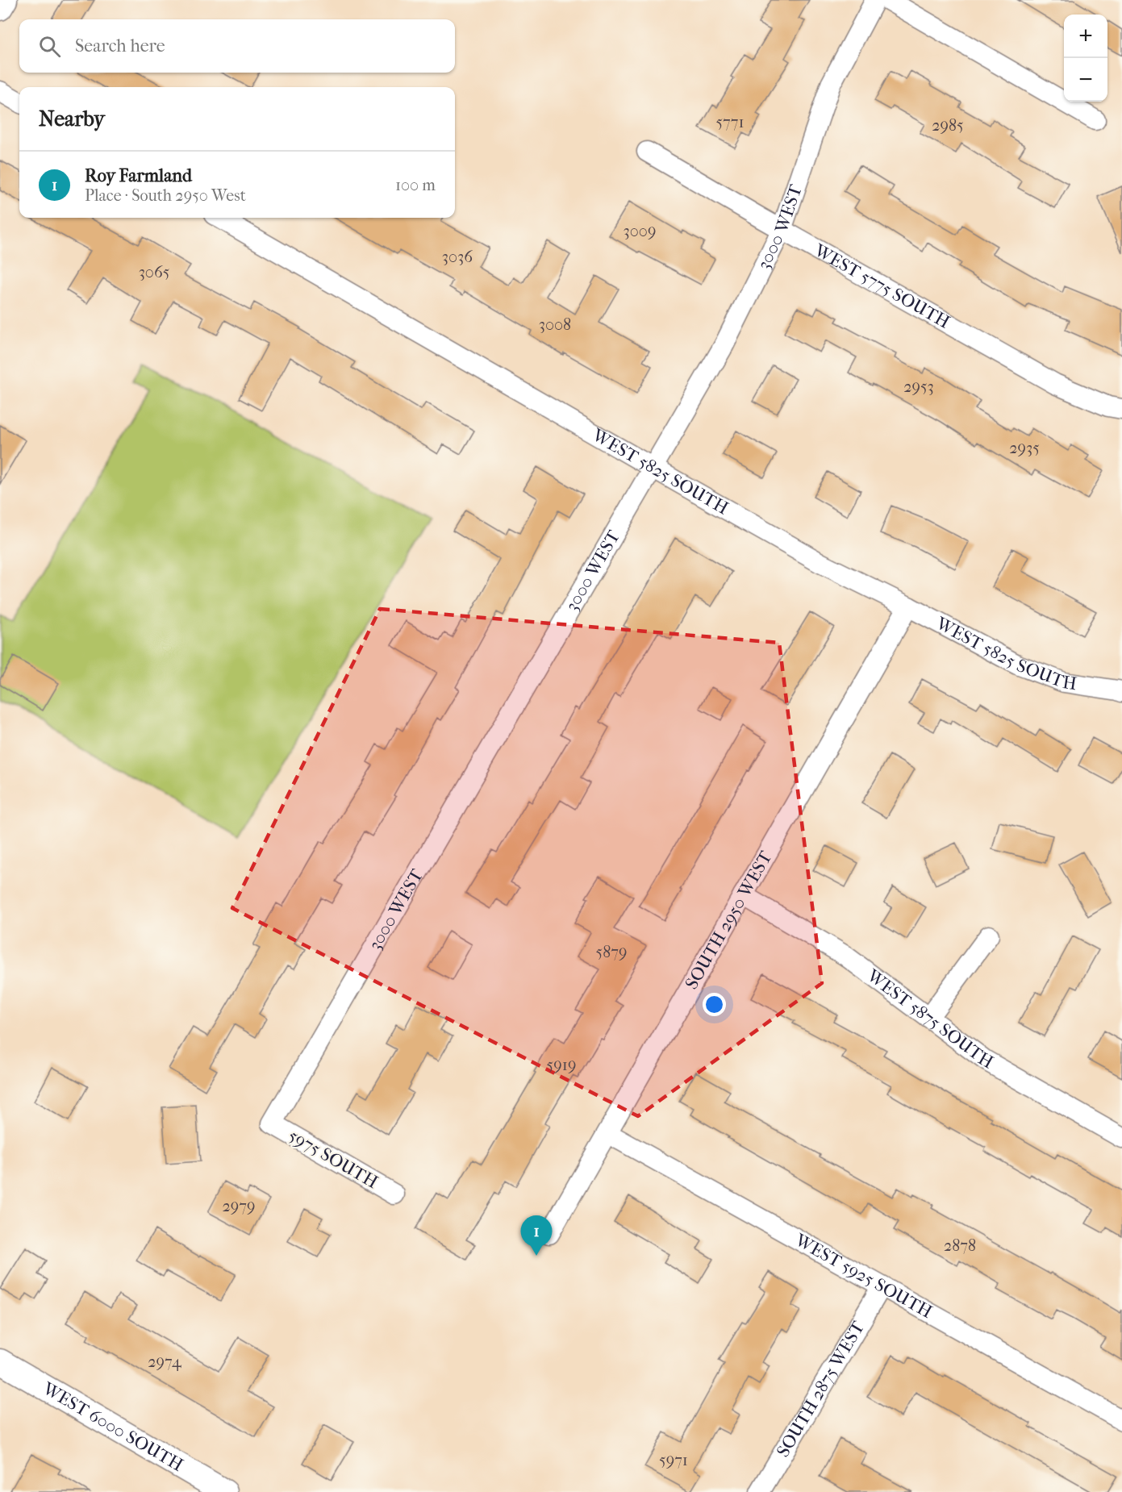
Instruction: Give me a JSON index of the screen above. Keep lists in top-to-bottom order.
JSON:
{
  "streets": {
    "street": [
      "3000 WEST",
      "WEST 5775 SOUTH",
      "WEST 5825 SOUTH",
      "SOUTH 2950 WEST",
      "WEST 5875 SOUTH",
      "5975 SOUTH",
      "WEST 5925 SOUTH",
      "SOUTH 2875 WEST",
      "WEST 6000 SOUTH"
    ]
  },
  "crossings": [
    ["3000 WEST", "WEST 5775 SOUTH"],
    ["3000 WEST", "WEST 5825 SOUTH"],
    ["3000 WEST", "5975 SOUTH"],
    ["WEST 5825 SOUTH", "SOUTH 2950 WEST"],
    ["SOUTH 2950 WEST", "WEST 5875 SOUTH"],
    ["SOUTH 2950 WEST", "WEST 5925 SOUTH"],
    ["WEST 5925 SOUTH", "SOUTH 2875 WEST"]
  ],
  "house_numbers": [
    "5771",
    "2985",
    "3009",
    "3036",
    "3065",
    "3008",
    "2953",
    "2935",
    "5879",
    "5919",
    "2979",
    "2878",
    "2974",
    "5971"
  ],
  "page": {
    "map_buttons": ["+", "−"],
    "search": "Search here",
    "heading": "Nearby",
    "list": [
      {
        "mark": "1",
        "name": "Roy Farmland",
        "note": "Place · South 2950 West",
        "value": "100 m"
      }
    ],
    "pins": "1"
  }
}
